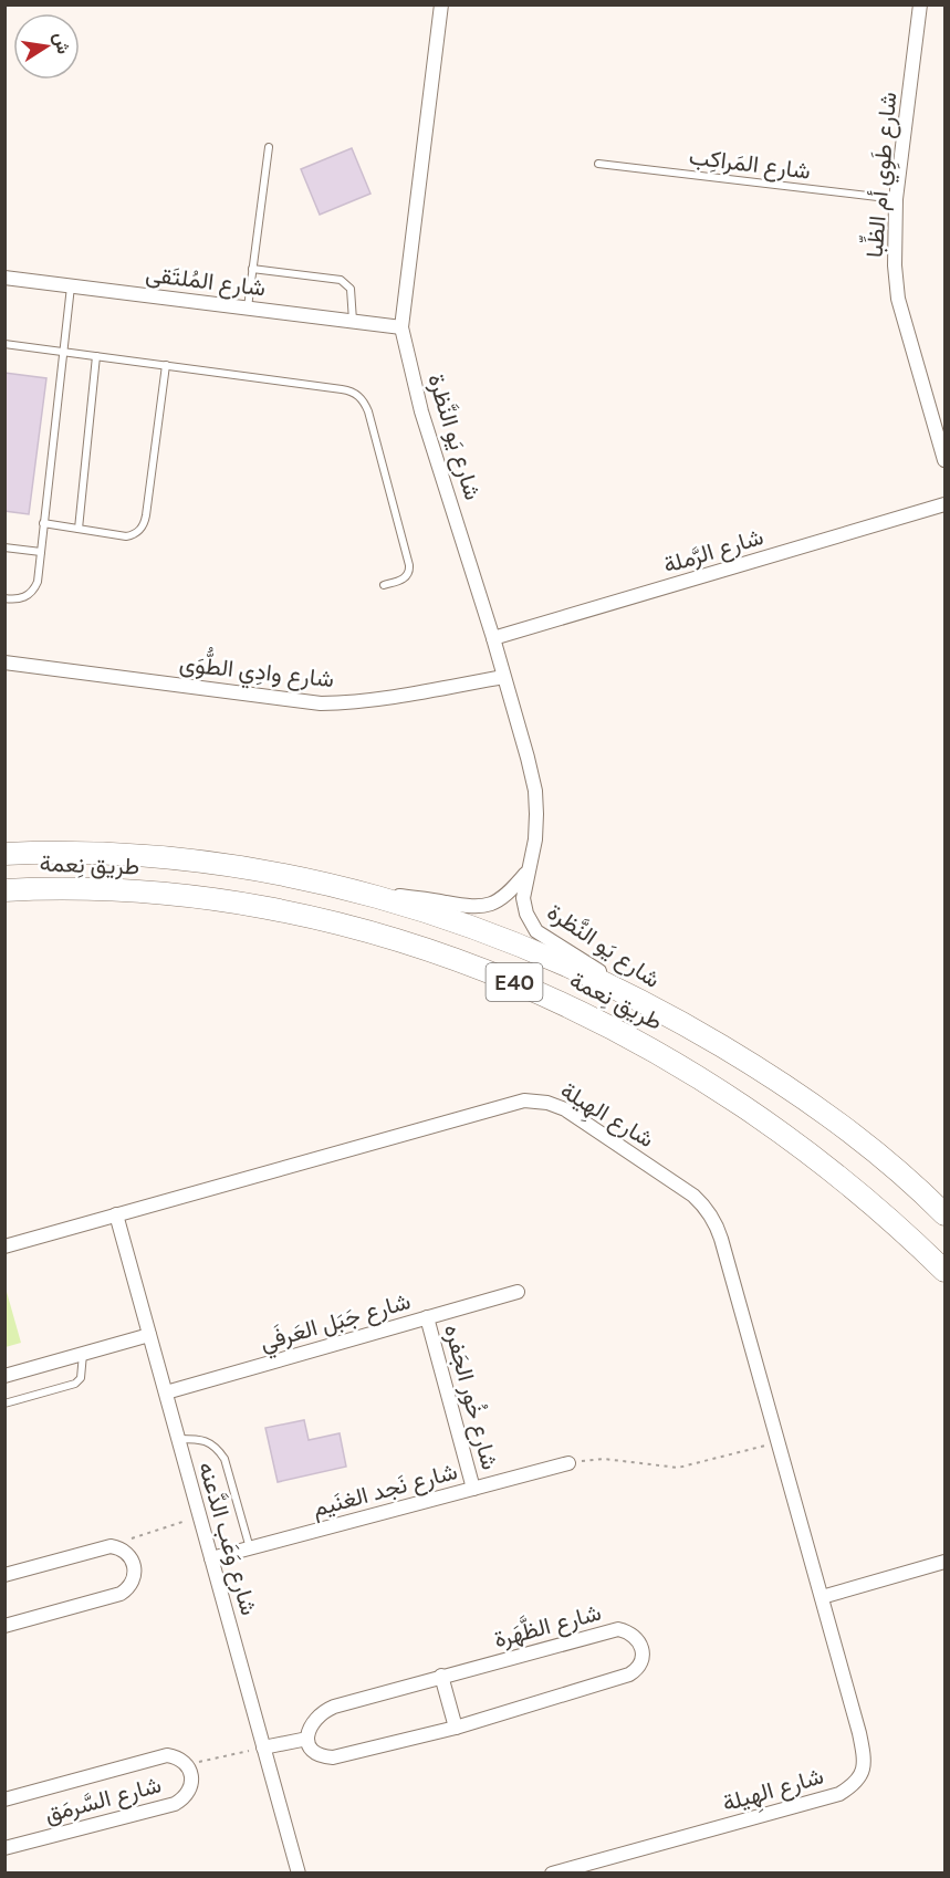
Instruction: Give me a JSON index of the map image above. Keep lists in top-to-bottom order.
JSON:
{
  "streets": {
    "main road": ["طريق نِعمة", "E40"],
    "street": [
      "شارع طَوِي أم الظِّبا",
      "شارع المُلتَقى",
      "شارع يَو النَّظرة",
      "شارع الرَّملة",
      "شارع وادِي الطُّوَى",
      "شارع الهِيلة",
      "شارع جَبَل العَرفَي",
      "شارع خُور الجَفره",
      "شارع نَجد الغنَيم",
      "شارع وَعَب الدَّعنه",
      "شارع الظَّهَرة",
      "شارع السَّرمَق"
    ],
    "lane": ["شارع المَراكِب"]
  },
  "crossings": [
    ["شارع المَراكِب", "شارع طَوِي أم الظِّبا"],
    ["شارع المُلتَقى", "شارع يَو النَّظرة"],
    ["شارع يَو النَّظرة", "شارع الرَّملة"],
    ["شارع يَو النَّظرة", "شارع وادِي الطُّوَى"],
    ["شارع يَو النَّظرة", "طريق نِعمة"],
    ["شارع الهِيلة", "شارع وَعَب الدَّعنه"],
    ["شارع جَبَل العَرفَي", "شارع خُور الجَفره"],
    ["شارع جَبَل العَرفَي", "شارع وَعَب الدَّعنه"],
    ["شارع خُور الجَفره", "شارع نَجد الغنَيم"],
    ["شارع نَجد الغنَيم", "شارع وَعَب الدَّعنه"]
  ],
  "north": "right"
}
